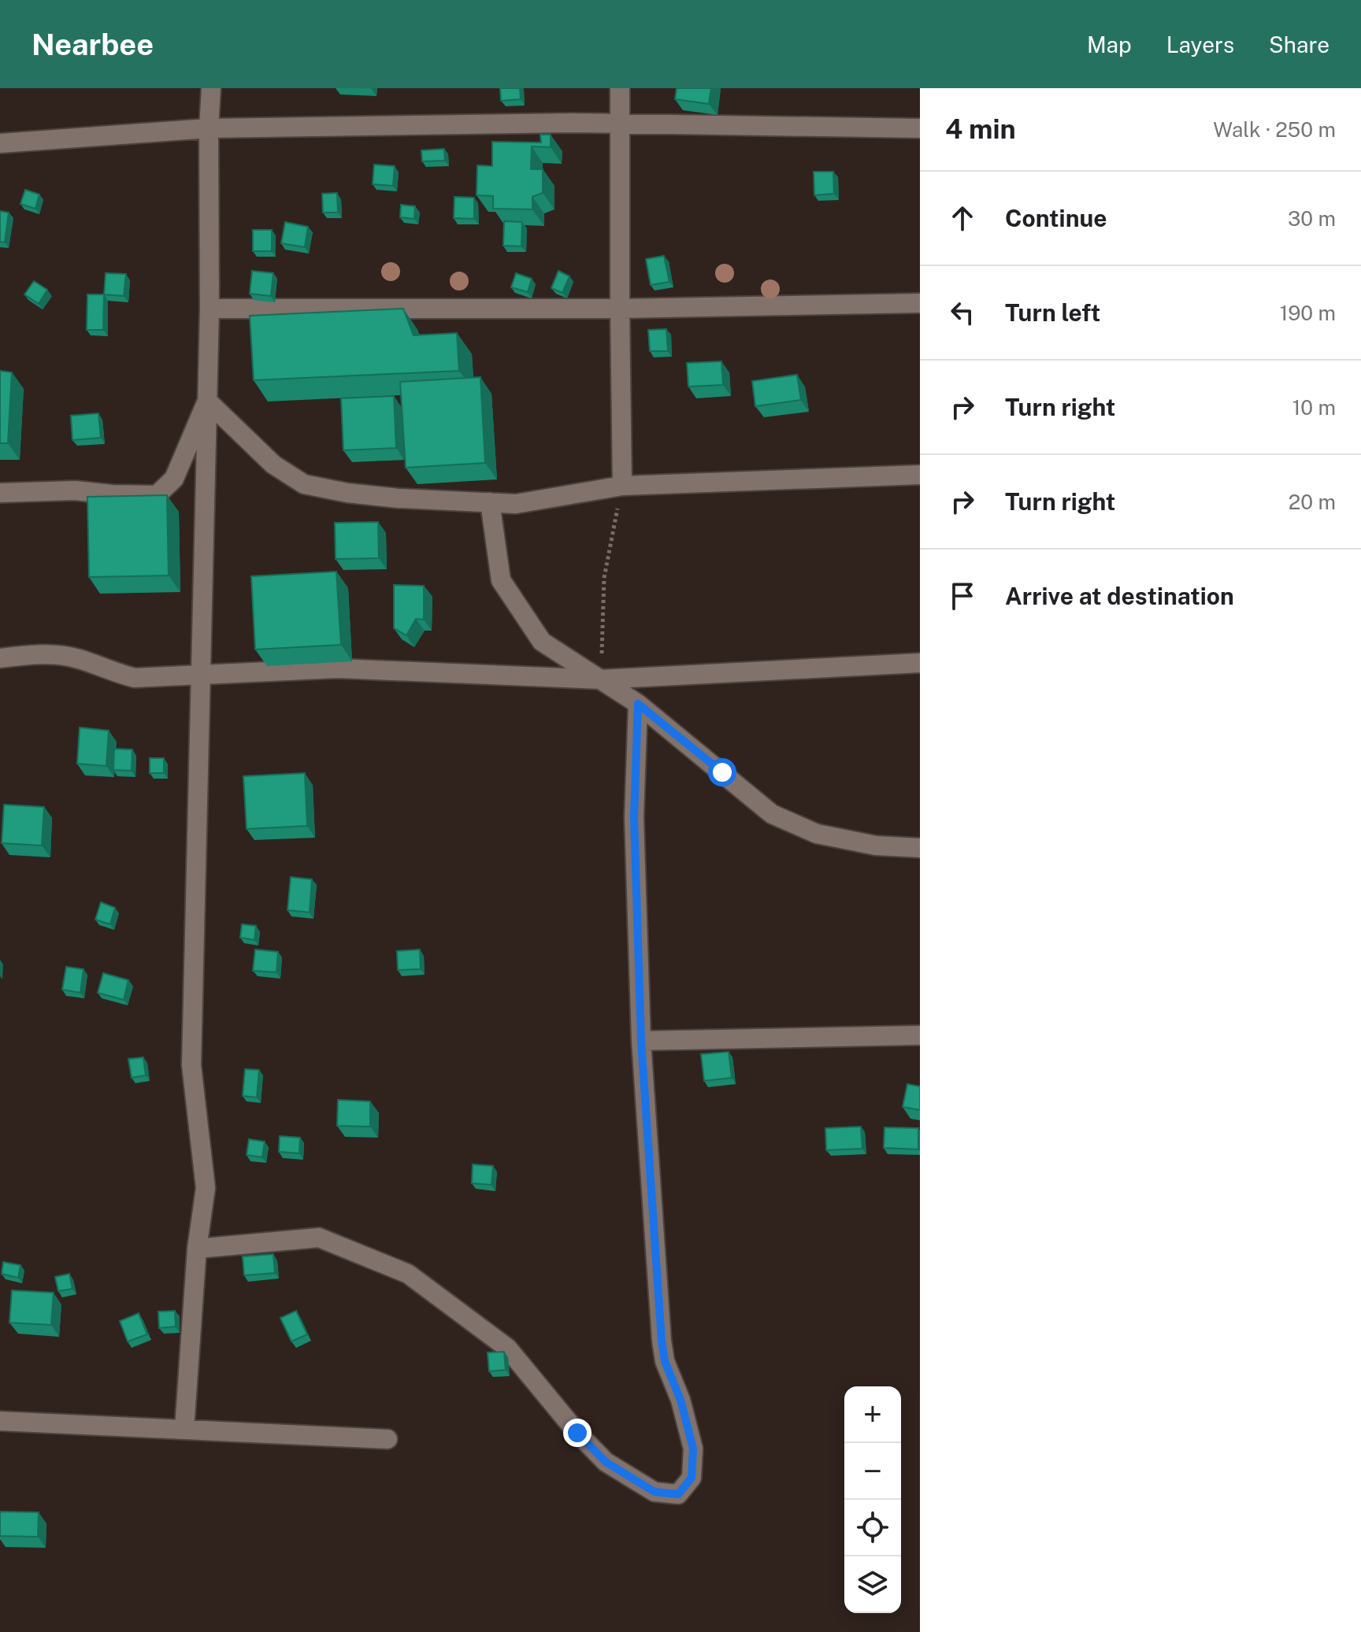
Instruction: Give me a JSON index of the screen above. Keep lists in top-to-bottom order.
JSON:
{
  "page": {
    "header": "Nearbee",
    "nav": ["Map", "Layers", "Share"],
    "heading": ["4 min", "Walk · 250 m"],
    "list": [
      ["Continue", "30 m"],
      ["Turn left", "190 m"],
      ["Turn right", "10 m"],
      ["Turn right", "20 m"],
      "Arrive at destination"
    ],
    "map_buttons": ["+", "−"]
  }
}
